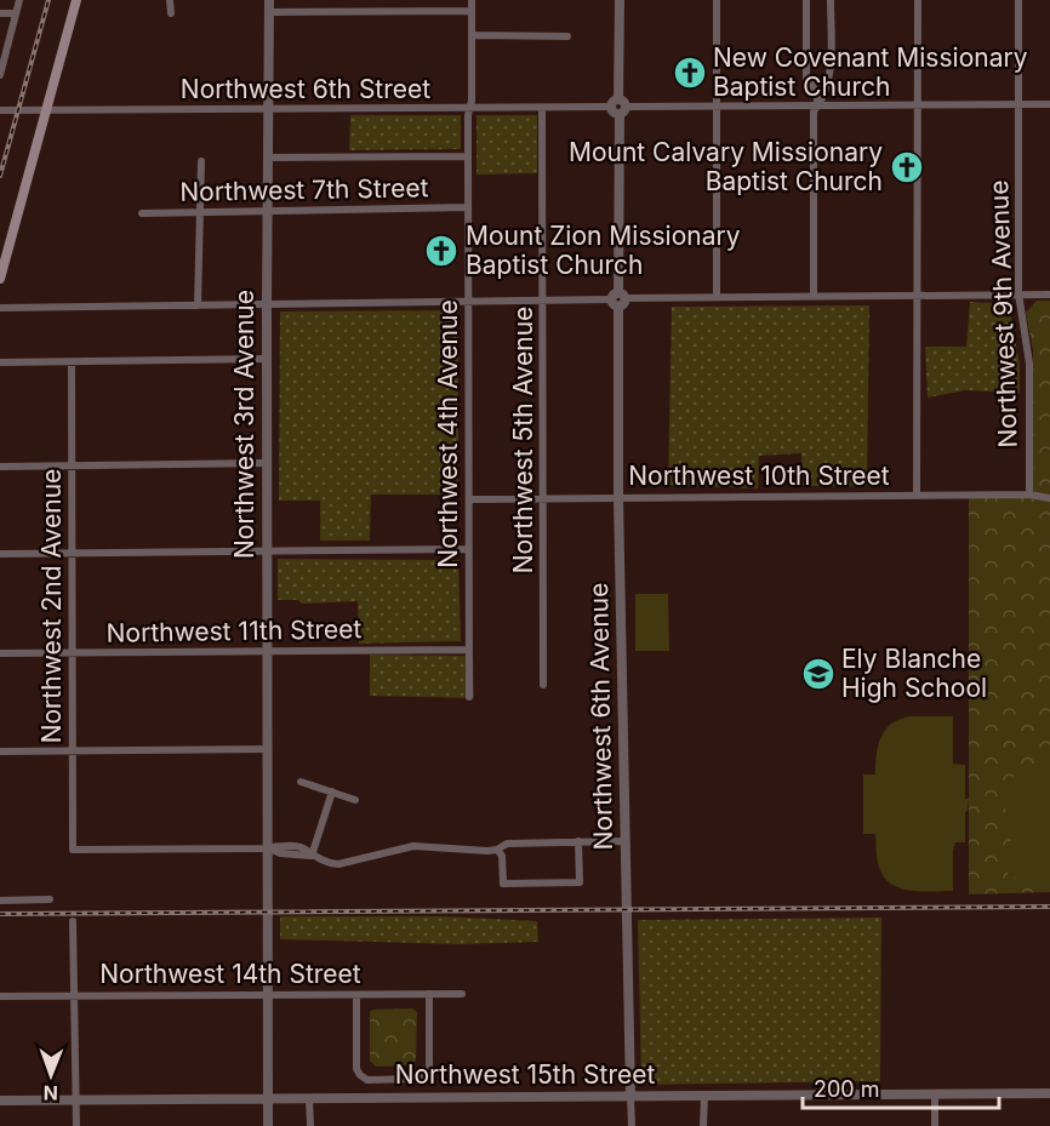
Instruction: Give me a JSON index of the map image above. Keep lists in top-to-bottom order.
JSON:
{
  "streets": {
    "street": [
      "Northwest 6th Street",
      "Northwest 7th Street",
      "Northwest 9th Avenue",
      "Northwest 3rd Avenue",
      "Northwest 4th Avenue",
      "Northwest 5th Avenue",
      "Northwest 10th Street",
      "Northwest 2nd Avenue",
      "Northwest 11th Street",
      "Northwest 6th Avenue",
      "Northwest 14th Street",
      "Northwest 15th Street"
    ]
  },
  "crossings": [
    ["Northwest 6th Street", "Northwest 9th Avenue"],
    ["Northwest 6th Street", "Northwest 3rd Avenue"],
    ["Northwest 6th Street", "Northwest 4th Avenue"],
    ["Northwest 6th Street", "Northwest 5th Avenue"],
    ["Northwest 6th Street", "Northwest 6th Avenue"],
    ["Northwest 7th Street", "Northwest 3rd Avenue"],
    ["Northwest 7th Street", "Northwest 4th Avenue"],
    ["Northwest 9th Avenue", "Northwest 10th Street"],
    ["Northwest 3rd Avenue", "Northwest 2nd Avenue"],
    ["Northwest 3rd Avenue", "Northwest 11th Street"],
    ["Northwest 3rd Avenue", "Northwest 14th Street"],
    ["Northwest 3rd Avenue", "Northwest 15th Street"],
    ["Northwest 4th Avenue", "Northwest 10th Street"],
    ["Northwest 4th Avenue", "Northwest 11th Street"],
    ["Northwest 5th Avenue", "Northwest 10th Street"],
    ["Northwest 10th Street", "Northwest 6th Avenue"],
    ["Northwest 2nd Avenue", "Northwest 11th Street"],
    ["Northwest 6th Avenue", "Northwest 15th Street"]
  ],
  "places": {
    "church": ["New Covenant Missionary Baptist Church", "Mount Calvary Missionary Baptist Church", "Mount Zion Missionary Baptist Church"],
    "school or university": ["Ely Blanche High School"]
  },
  "scale_bar": "200 m",
  "north": "bottom"
}
